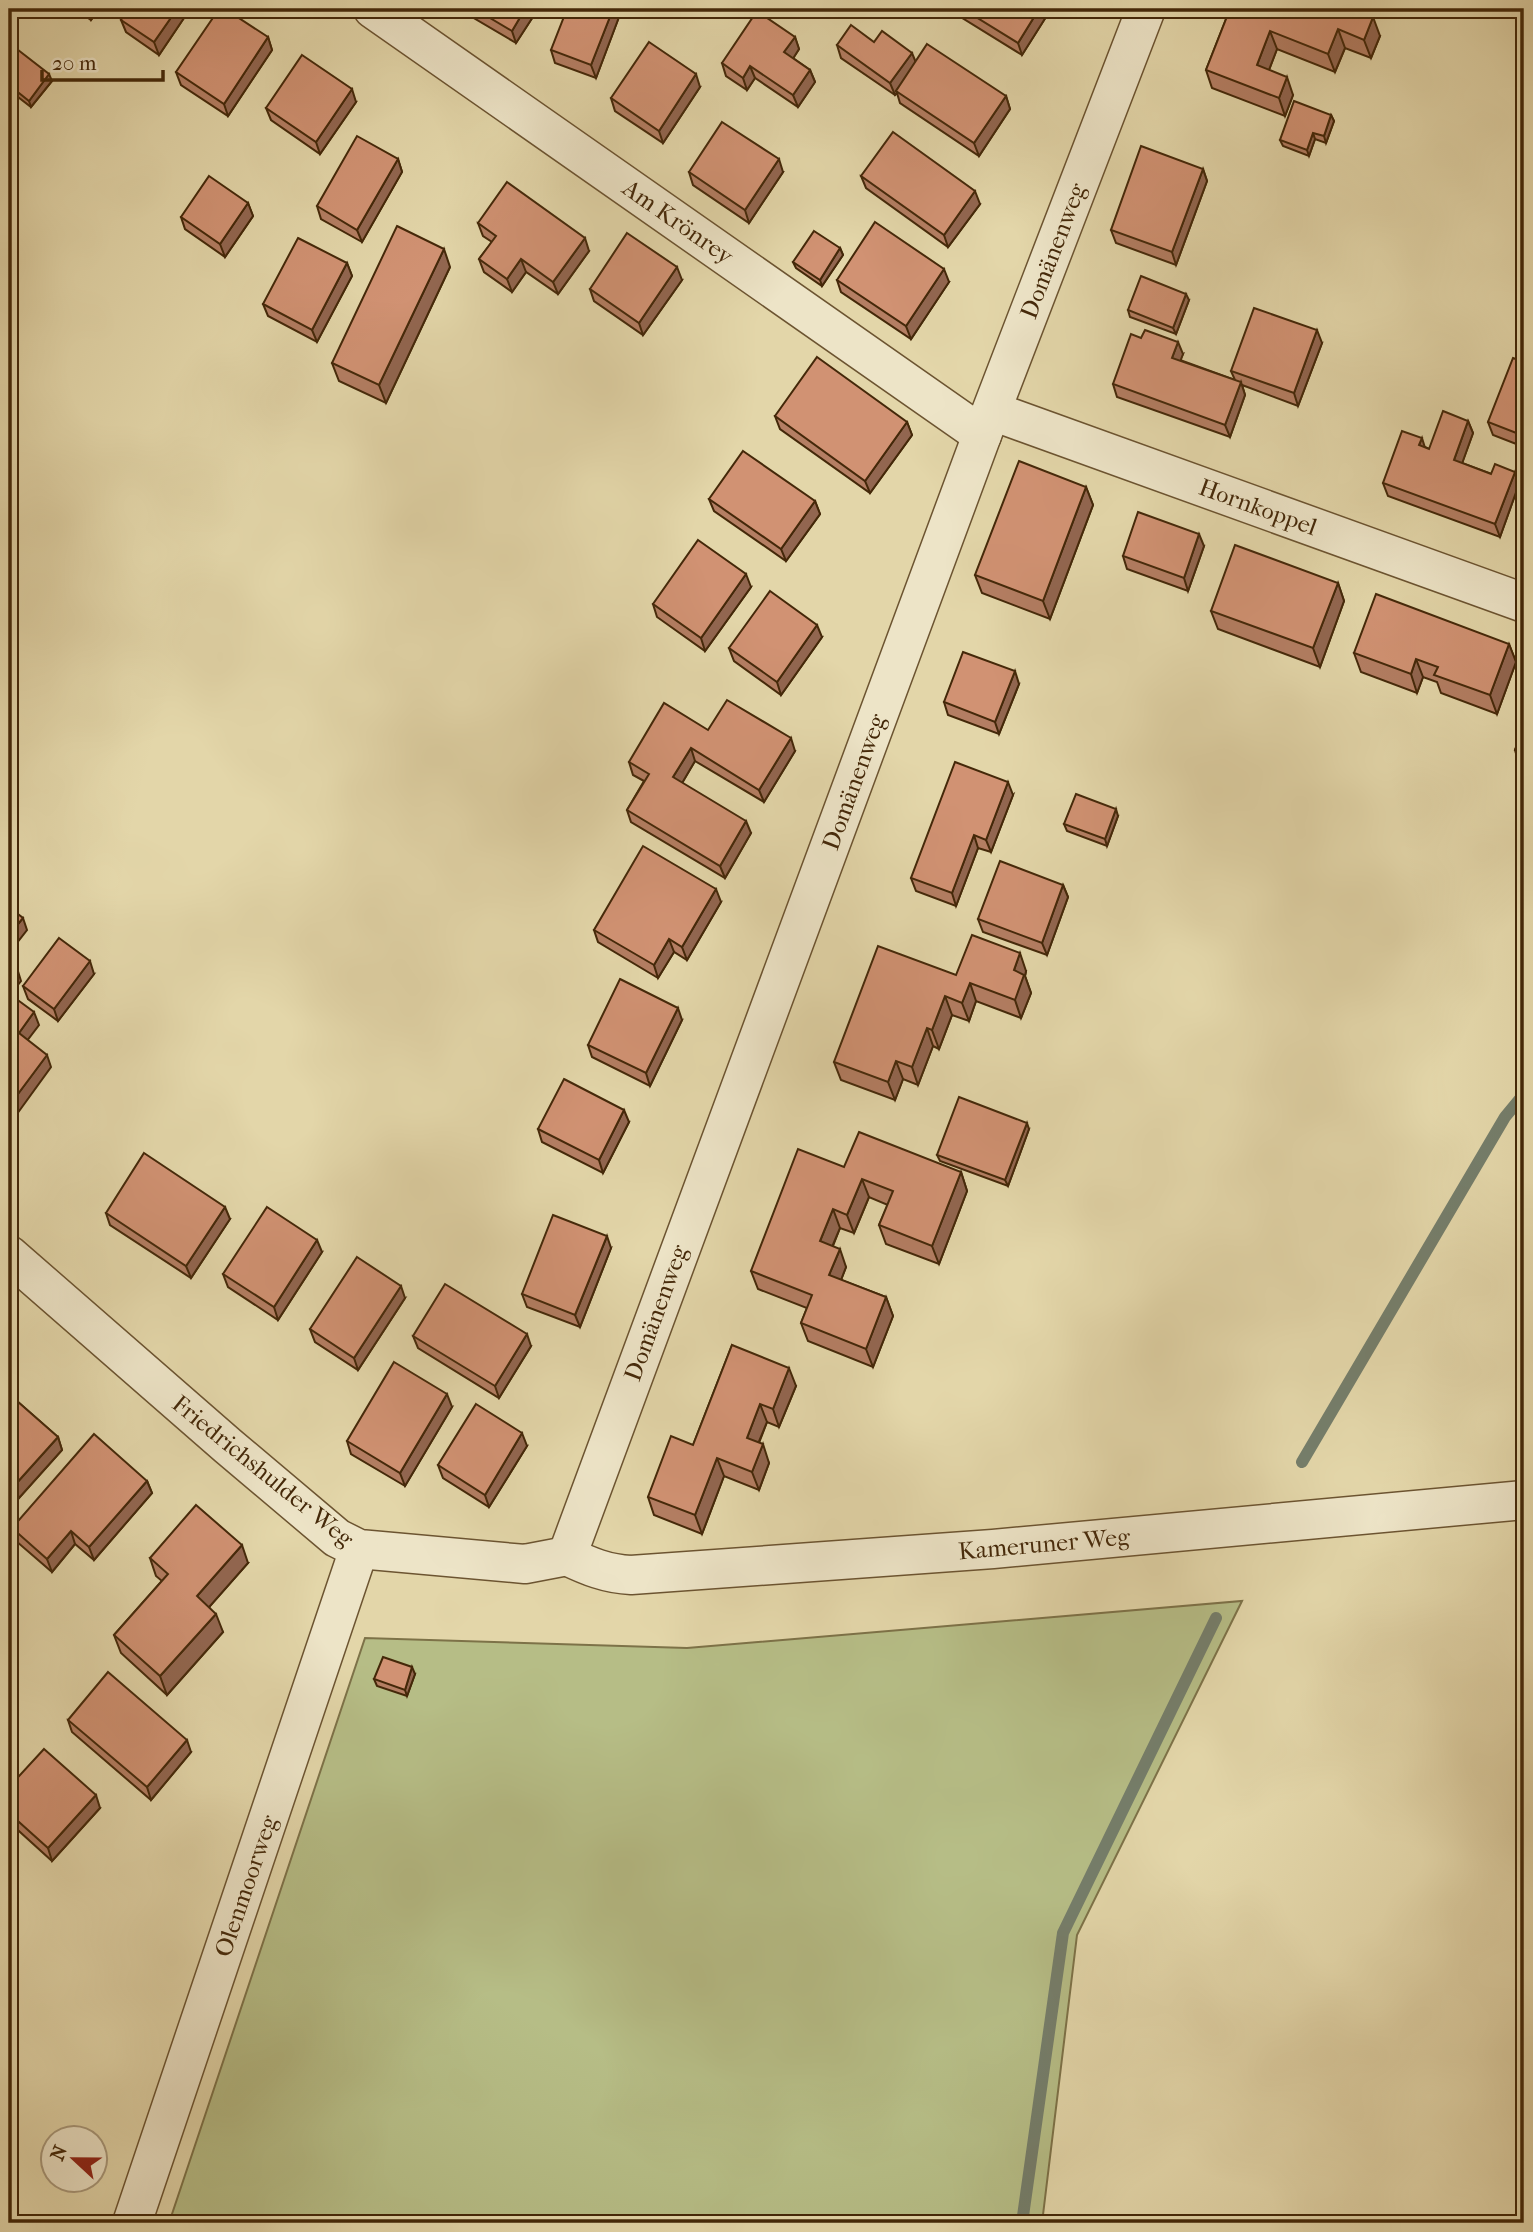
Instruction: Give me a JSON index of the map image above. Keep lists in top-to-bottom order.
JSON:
{
  "streets": {
    "street": [
      "Am Krönrey",
      "Domänenweg",
      "Hornkoppel",
      "Friedrichshulder Weg",
      "Kameruner Weg",
      "Olenmoorweg"
    ]
  },
  "crossings": [
    ["Am Krönrey", "Domänenweg"],
    ["Am Krönrey", "Hornkoppel"],
    ["Domänenweg", "Hornkoppel"],
    ["Domänenweg", "Friedrichshulder Weg"],
    ["Domänenweg", "Kameruner Weg"],
    ["Friedrichshulder Weg", "Kameruner Weg"],
    ["Friedrichshulder Weg", "Olenmoorweg"]
  ],
  "scale_bar": "20 m",
  "north": "left"
}
